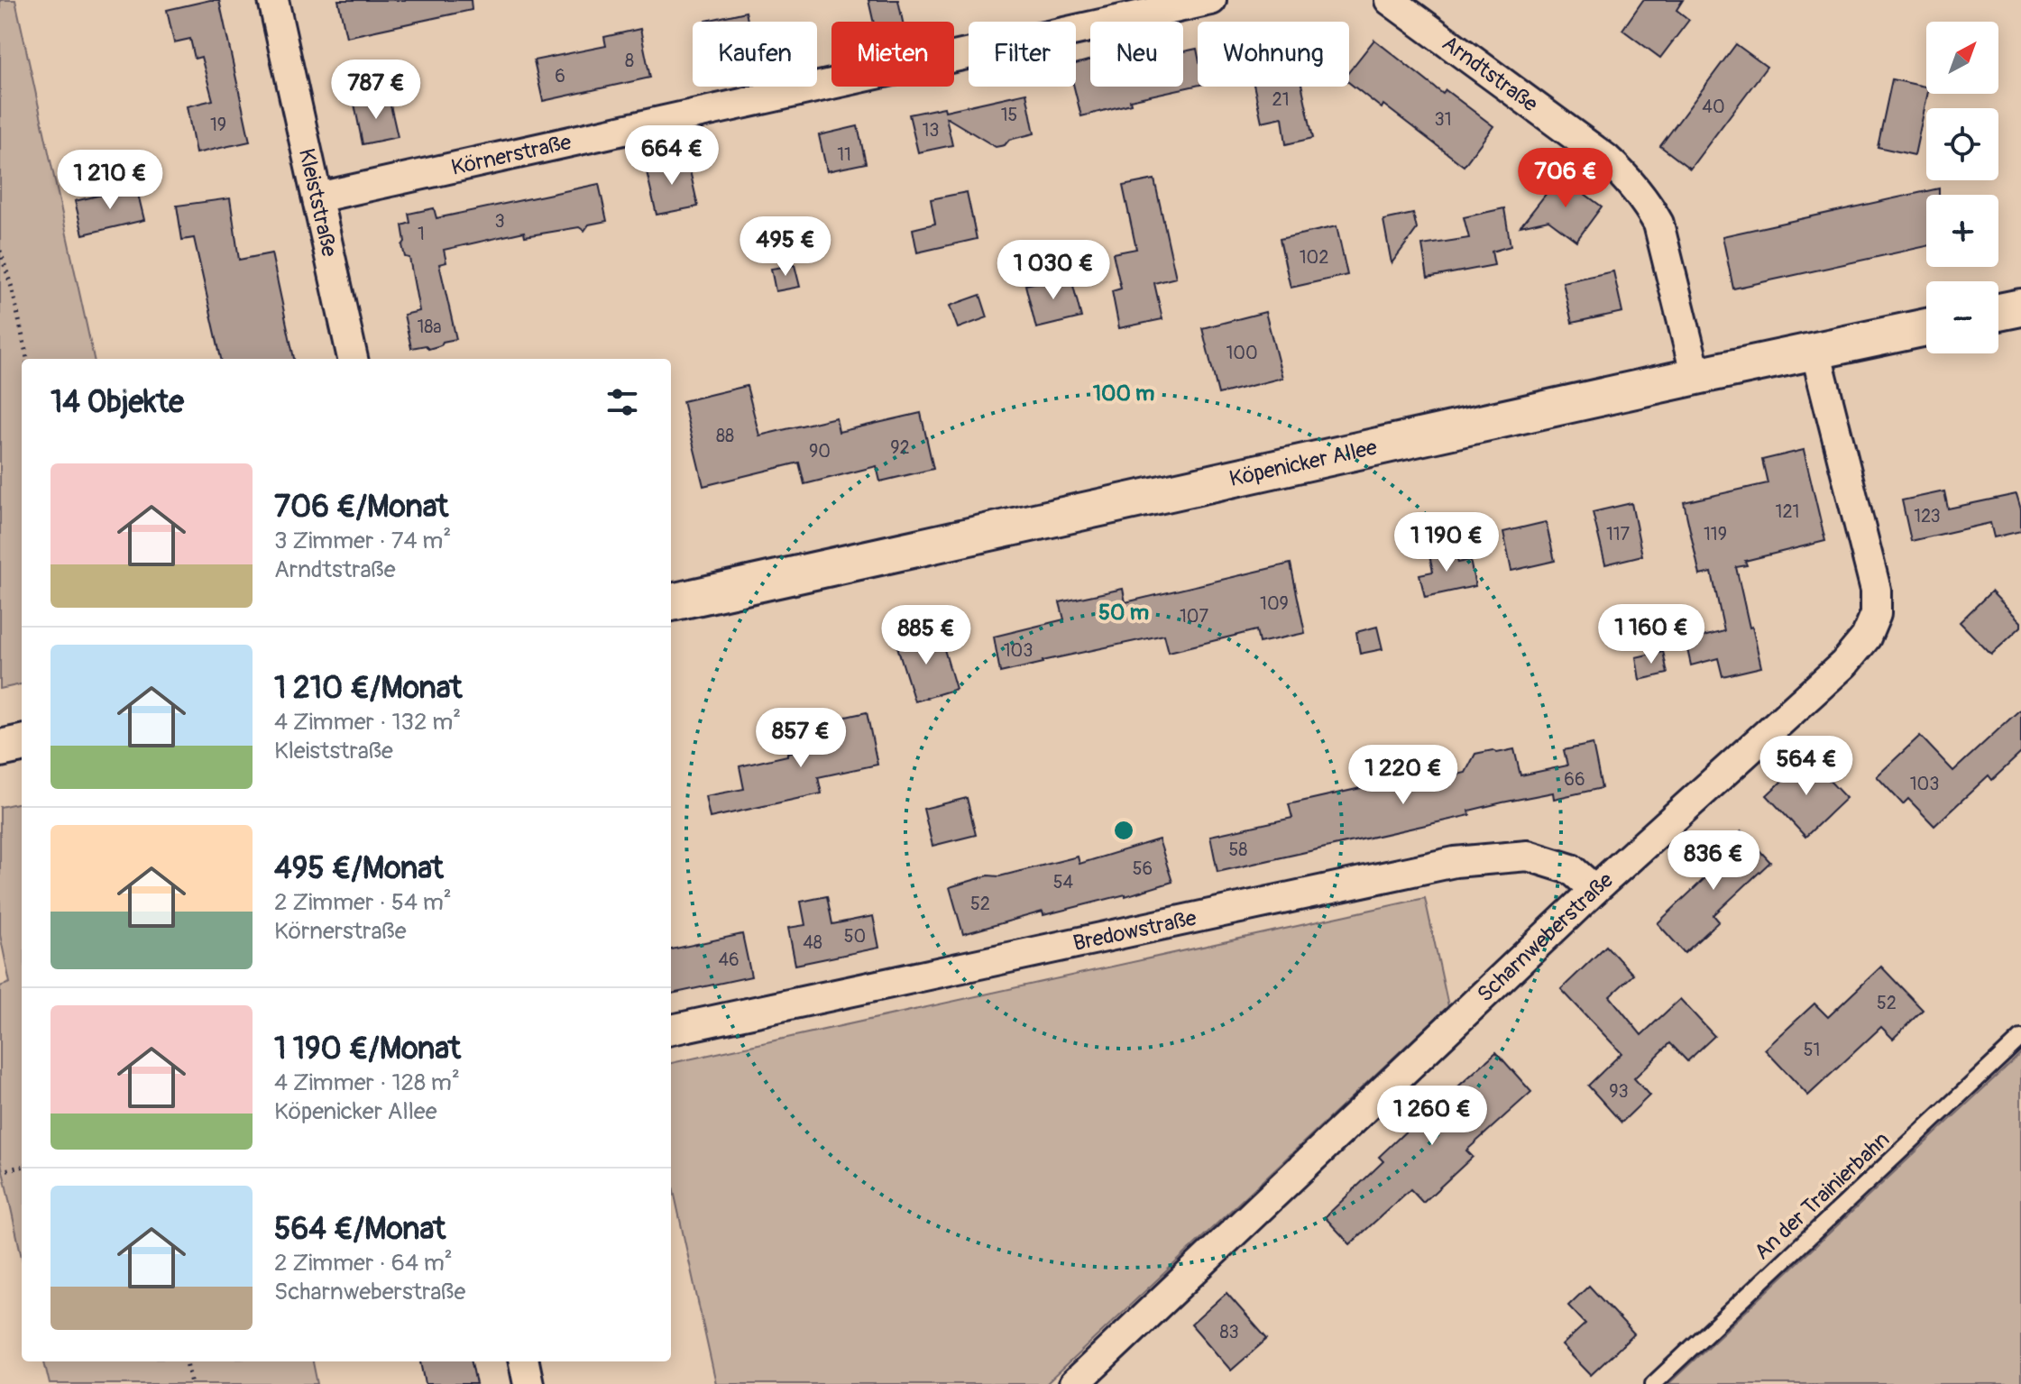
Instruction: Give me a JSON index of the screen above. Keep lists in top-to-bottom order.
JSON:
{
  "streets": {
    "street": [
      "Arndtstraße",
      "Körnerstraße",
      "Kleiststraße",
      "Köpenicker Allee",
      "Bredowstraße",
      "Scharnweberstraße"
    ],
    "lane": ["An der Trainierbahn"]
  },
  "crossings": [
    ["Arndtstraße", "Köpenicker Allee"],
    ["Körnerstraße", "Kleiststraße"],
    ["Köpenicker Allee", "Scharnweberstraße"],
    ["Bredowstraße", "Scharnweberstraße"]
  ],
  "house_numbers": [
    "8",
    "6",
    "21",
    "40",
    "15",
    "31",
    "19",
    "13",
    "11",
    "3",
    "1",
    "102",
    "18a",
    "100",
    "88",
    "92",
    "90",
    "121",
    "123",
    "117",
    "119",
    "109",
    "107",
    "103",
    "66",
    "103",
    "58",
    "56",
    "54",
    "52",
    "50",
    "48",
    "46",
    "52",
    "51",
    "93",
    "83"
  ],
  "north": "top right",
  "page": {
    "map_buttons": ["+", "−"],
    "chip": [
      "Kaufen",
      "Mieten",
      "Filter",
      "Neu",
      "Wohnung"
    ],
    "price": [
      "787 €",
      "664 €",
      "706 €",
      "1 210 €",
      "495 €",
      "1 030 €",
      "1 190 €",
      "1 160 €",
      "885 €",
      "857 €",
      "564 €",
      "1 220 €",
      "836 €",
      "1 260 €"
    ],
    "heading": "14 Objekte",
    "list": [
      {
        "name": "706 €/Monat",
        "note": "3 Zimmer · 74 m² · Arndtstraße"
      },
      {
        "name": "1 210 €/Monat",
        "note": "4 Zimmer · 132 m² · Kleiststraße"
      },
      {
        "name": "495 €/Monat",
        "note": "2 Zimmer · 54 m² · Körnerstraße"
      },
      {
        "name": "1 190 €/Monat",
        "note": "4 Zimmer · 128 m² · Köpenicker Allee"
      },
      {
        "name": "564 €/Monat",
        "note": "2 Zimmer · 64 m² · Scharnweberstraße"
      }
    ]
  },
  "rings": ["100 m", "50 m"]
}
